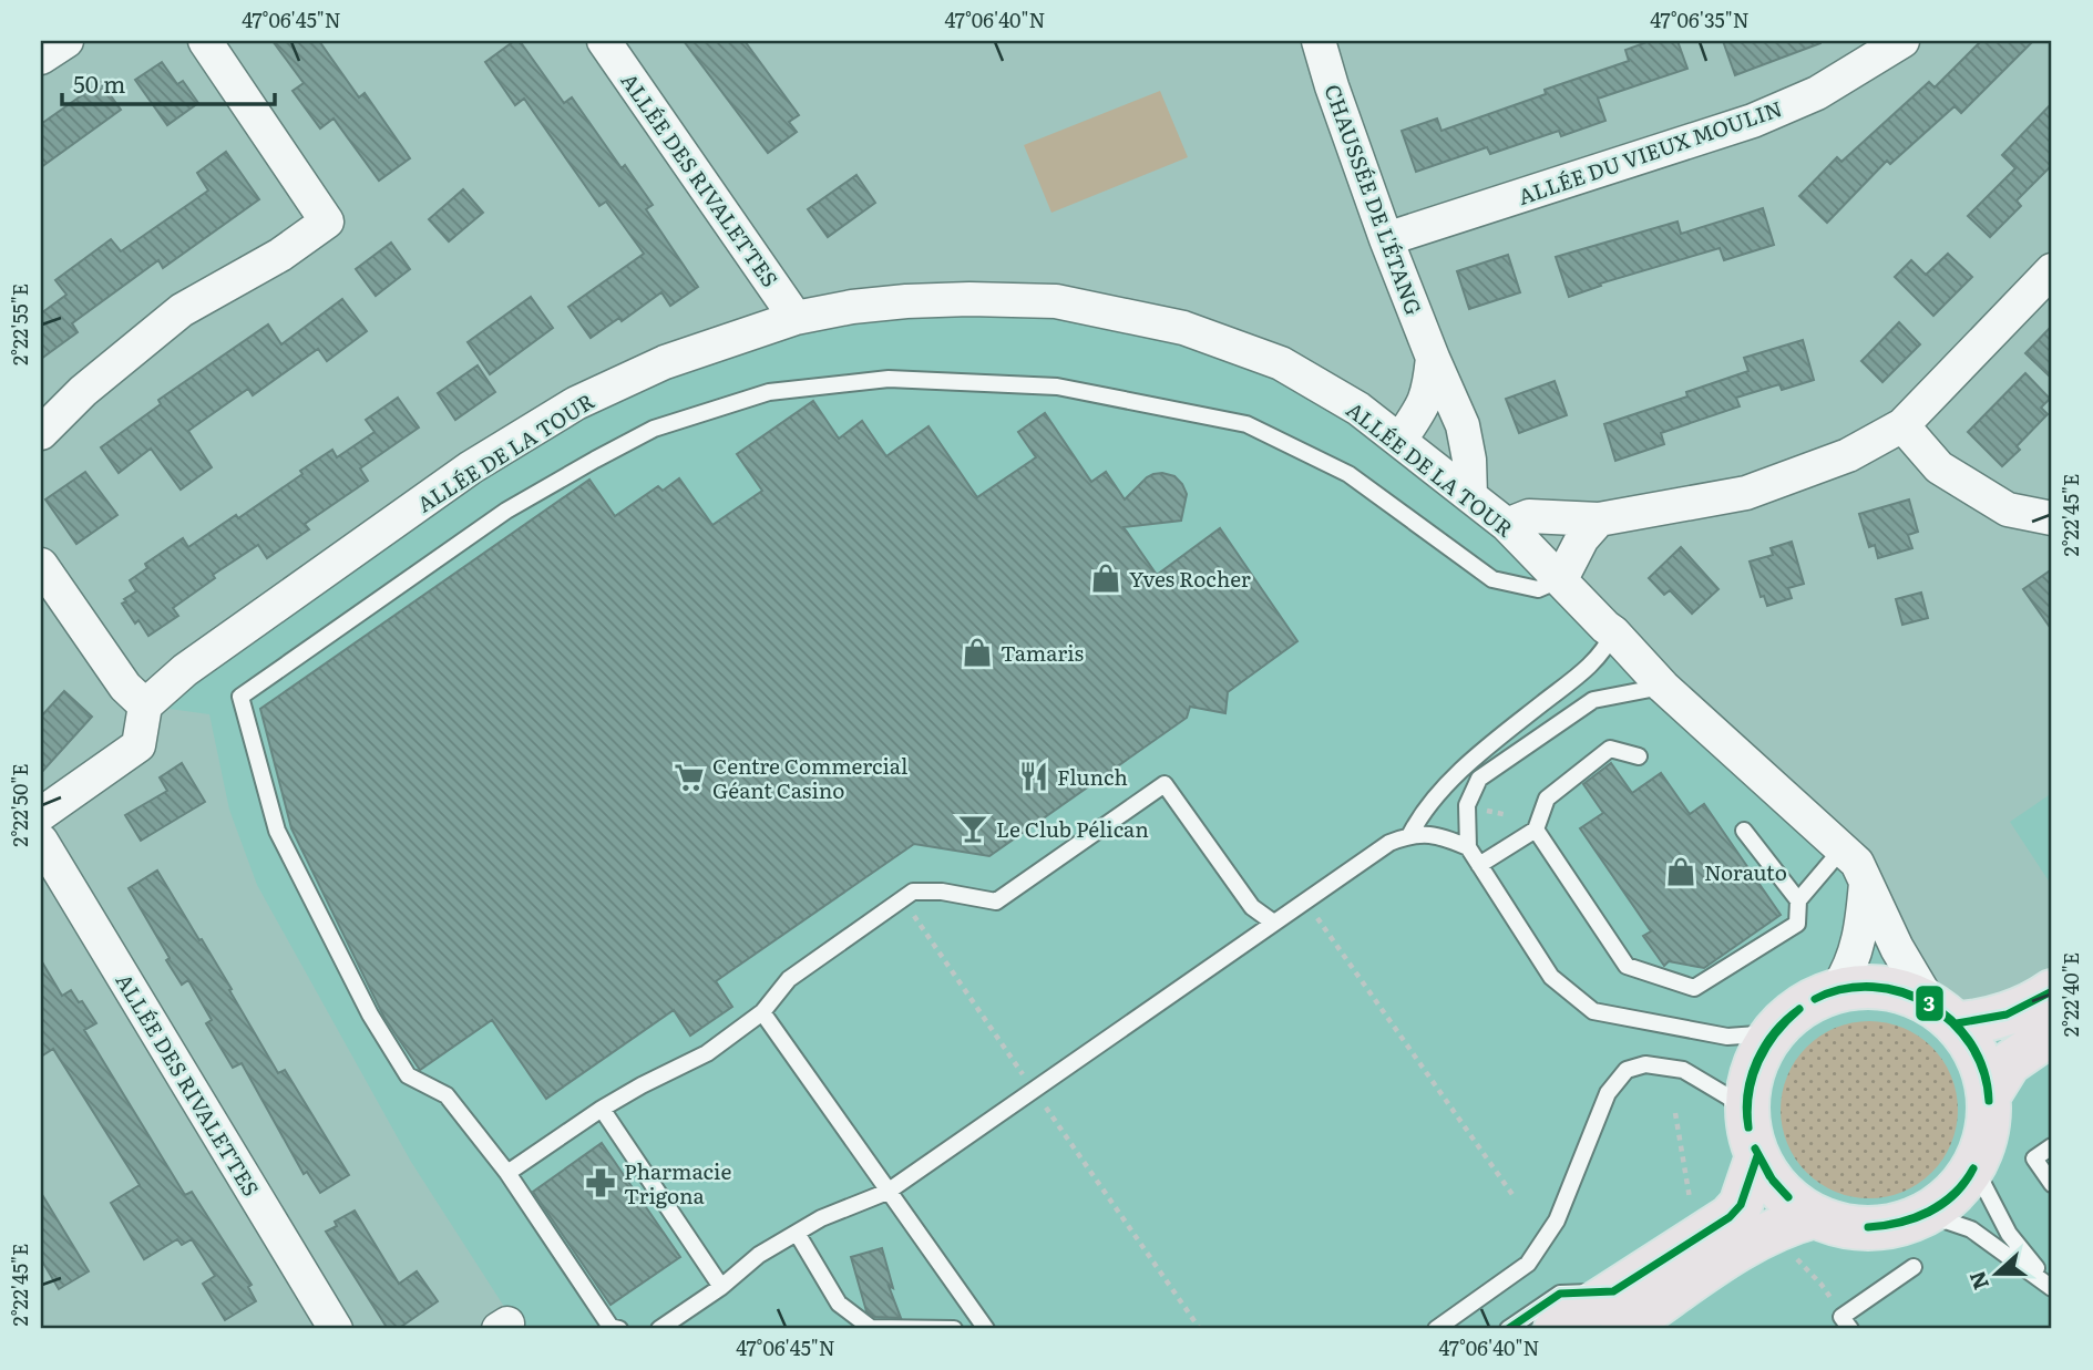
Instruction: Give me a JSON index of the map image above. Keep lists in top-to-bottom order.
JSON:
{
  "streets": {
    "street": [
      "ALLÉE DU VIEUX MOULIN",
      "ALLÉE DES RIVALETTES",
      "CHAUSSÉE DE L'ÉTANG",
      "ALLÉE DE LA TOUR"
    ]
  },
  "crossings": [
    ["ALLÉE DU VIEUX MOULIN", "CHAUSSÉE DE L'ÉTANG"],
    ["ALLÉE DES RIVALETTES", "ALLÉE DE LA TOUR"],
    ["CHAUSSÉE DE L'ÉTANG", "ALLÉE DE LA TOUR"]
  ],
  "places": {
    "shop": ["Yves Rocher", "Tamaris", "Norauto"],
    "restaurant": ["Flunch"],
    "supermarket": ["Centre Commercial Géant Casino"],
    "bar": ["Le Club Pélican"],
    "pharmacy": ["Pharmacie Trigona"]
  },
  "lines": ["transit line 3"],
  "scale_bar": "50 m",
  "north": "left",
  "coordinates": [
    "47°06'45\"N",
    "47°06'40\"N",
    "47°06'35\"N",
    "2°22'55\"E",
    "2°22'45\"E",
    "2°22'50\"E",
    "2°22'40\"E"
  ]
}
